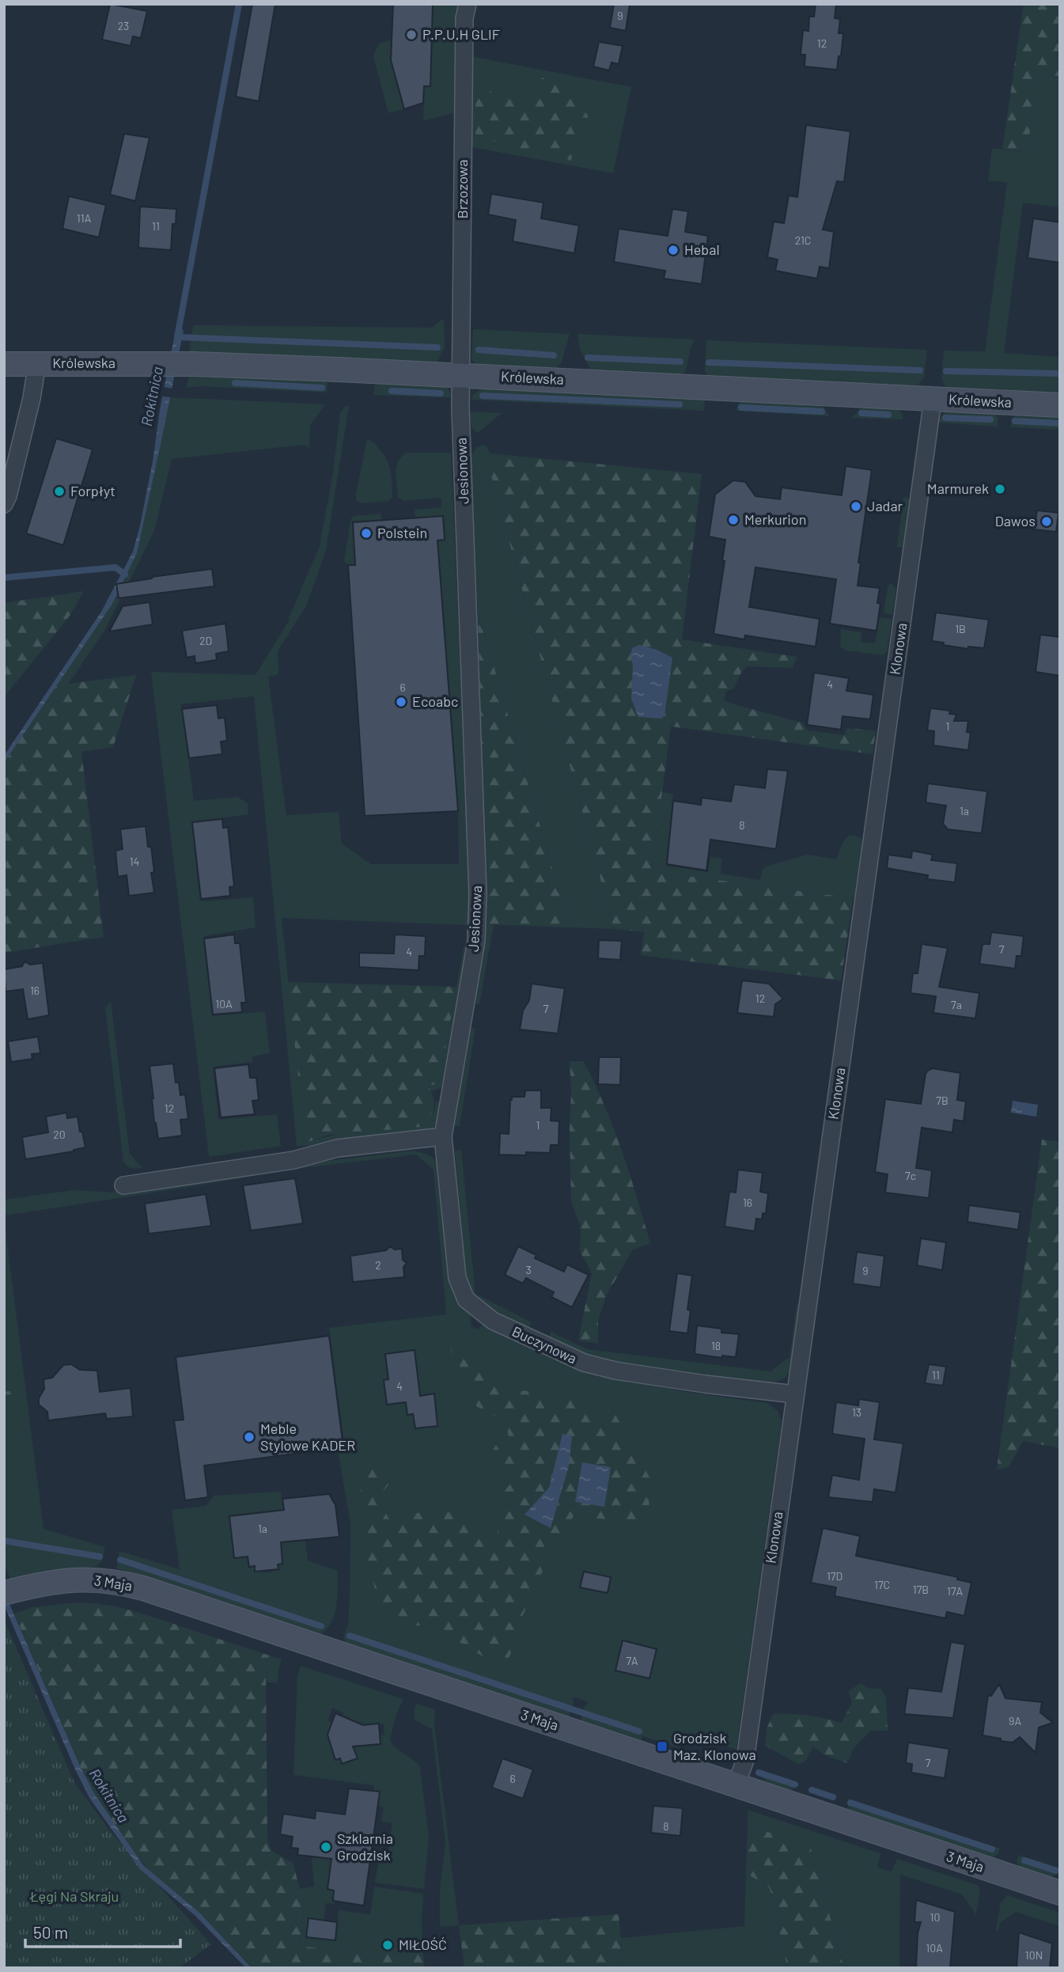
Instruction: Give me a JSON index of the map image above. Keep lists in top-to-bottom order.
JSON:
{
  "streets": {
    "street": [
      "Brzozowa",
      "Królewska",
      "Jesionowa",
      "Klonowa",
      "Buczynowa",
      "3 Maja"
    ]
  },
  "crossings": [
    ["Brzozowa", "Królewska"],
    ["Brzozowa", "Jesionowa"],
    ["Królewska", "Jesionowa"],
    ["Królewska", "Klonowa"],
    ["Jesionowa", "Buczynowa"],
    ["Klonowa", "Buczynowa"],
    ["Klonowa", "3 Maja"]
  ],
  "water": ["Rokitnica"],
  "parks": ["Łęgi Na Skraju"],
  "places": {
    "other": [
      "P.P.U.H GLIF",
      "Hebal",
      "Marmurek",
      "Forpłyt",
      "Jadar",
      "Merkurion",
      "Dawos",
      "Polstein",
      "Ecoabc",
      "Meble Stylowe KADER",
      "Szklarnia Grodzisk",
      "MIŁOŚĆ"
    ],
    "transit": ["Grodzisk Maz. Klonowa"]
  },
  "house_numbers": [
    "9",
    "23",
    "12",
    "11A",
    "11",
    "21C",
    "1B",
    "2D",
    "4",
    "6",
    "1",
    "1a",
    "8",
    "14",
    "7",
    "4",
    "16",
    "12",
    "10A",
    "7a",
    "7",
    "7B",
    "12",
    "1",
    "20",
    "7c",
    "16",
    "2",
    "3",
    "9",
    "18",
    "11",
    "4",
    "13",
    "1a",
    "17D",
    "17C",
    "17B",
    "17A",
    "7A",
    "9A",
    "7",
    "6",
    "8",
    "10",
    "10A",
    "10N"
  ],
  "scale_bar": "50 m"
}
